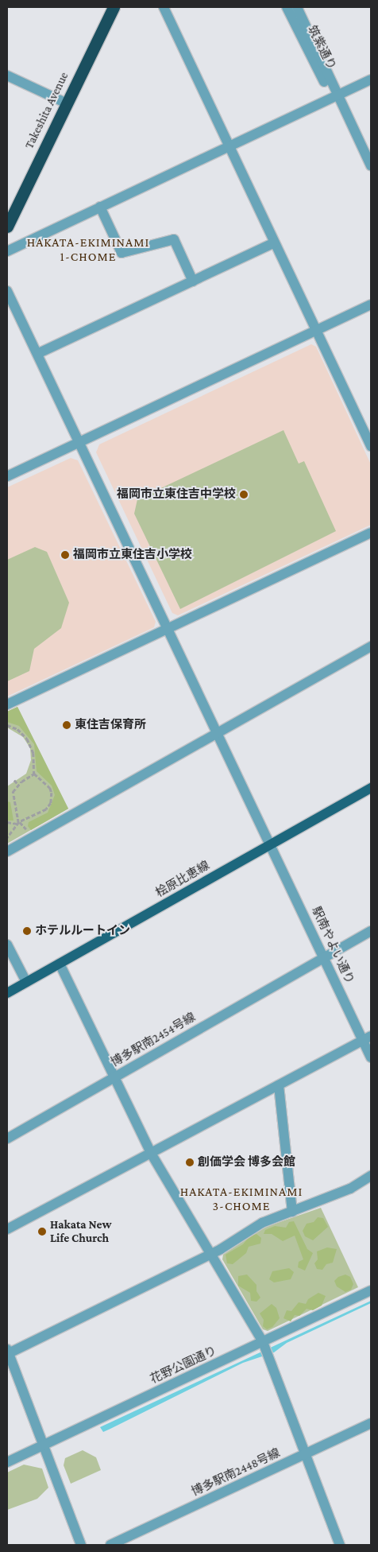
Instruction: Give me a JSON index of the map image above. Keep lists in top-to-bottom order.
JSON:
{
  "streets": {
    "highway": ["Takeshita Avenue"],
    "main road": ["桧原比恵線"],
    "street": [
      "筑紫通り",
      "駅南やよい通り",
      "博多駅南2454号線",
      "花野公園通り",
      "博多駅南2448号線"
    ]
  },
  "crossings": [
    ["桧原比恵線", "駅南やよい通り"],
    ["駅南やよい通り", "博多駅南2454号線"]
  ],
  "districts": ["HAKATA-EKIMINAMI 1-CHOME", "HAKATA-EKIMINAMI 3-CHOME"],
  "places": [
    "福岡市立東住吉中学校",
    "福岡市立東住吉小学校",
    "東住吉保育所",
    "ホテルルートイン",
    "創価学会 博多会館",
    "Hakata New Life Church"
  ]
}
